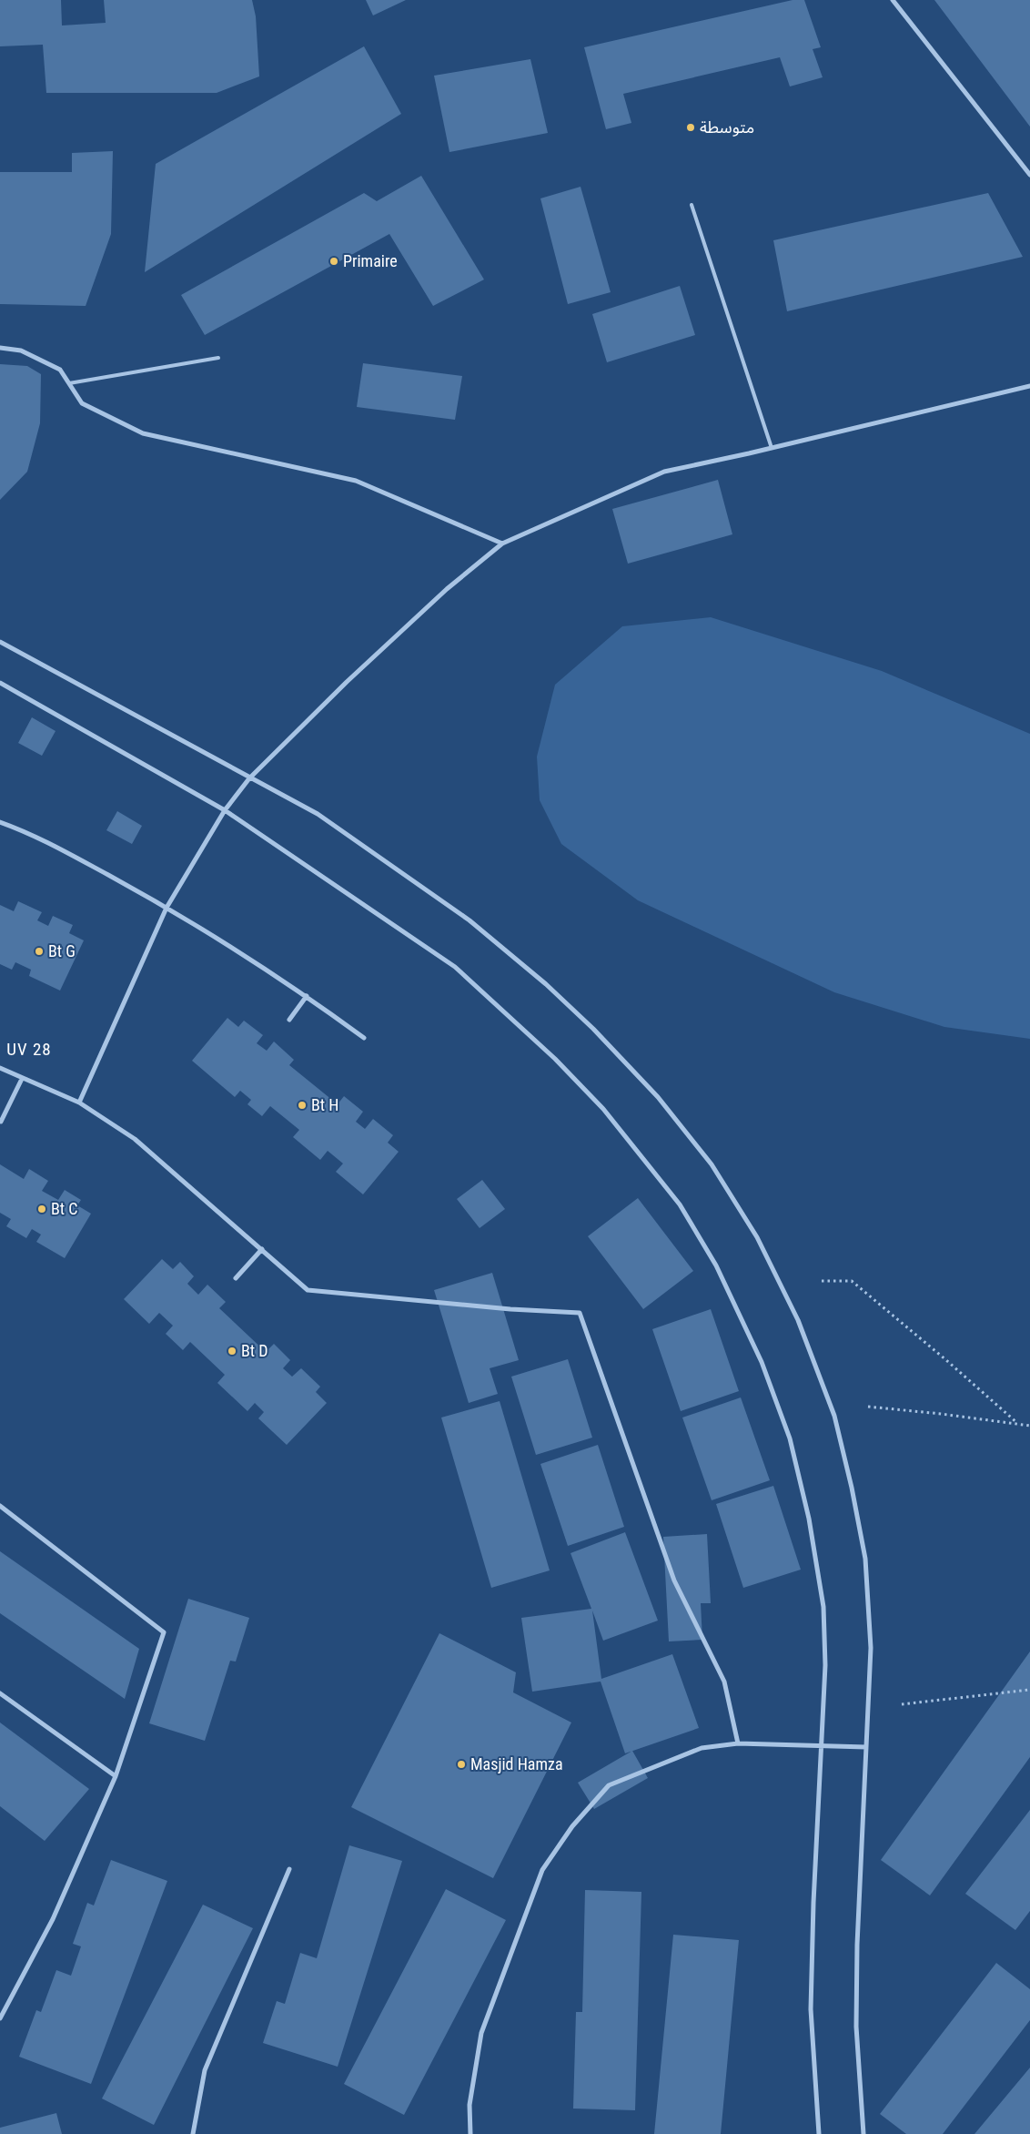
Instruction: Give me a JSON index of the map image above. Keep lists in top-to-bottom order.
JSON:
{
  "districts": ["UV 28"],
  "places": [
    "متوسطة",
    "Primaire",
    "Bt G",
    "Bt H",
    "Bt C",
    "Bt D",
    "Masjid Hamza"
  ]
}
